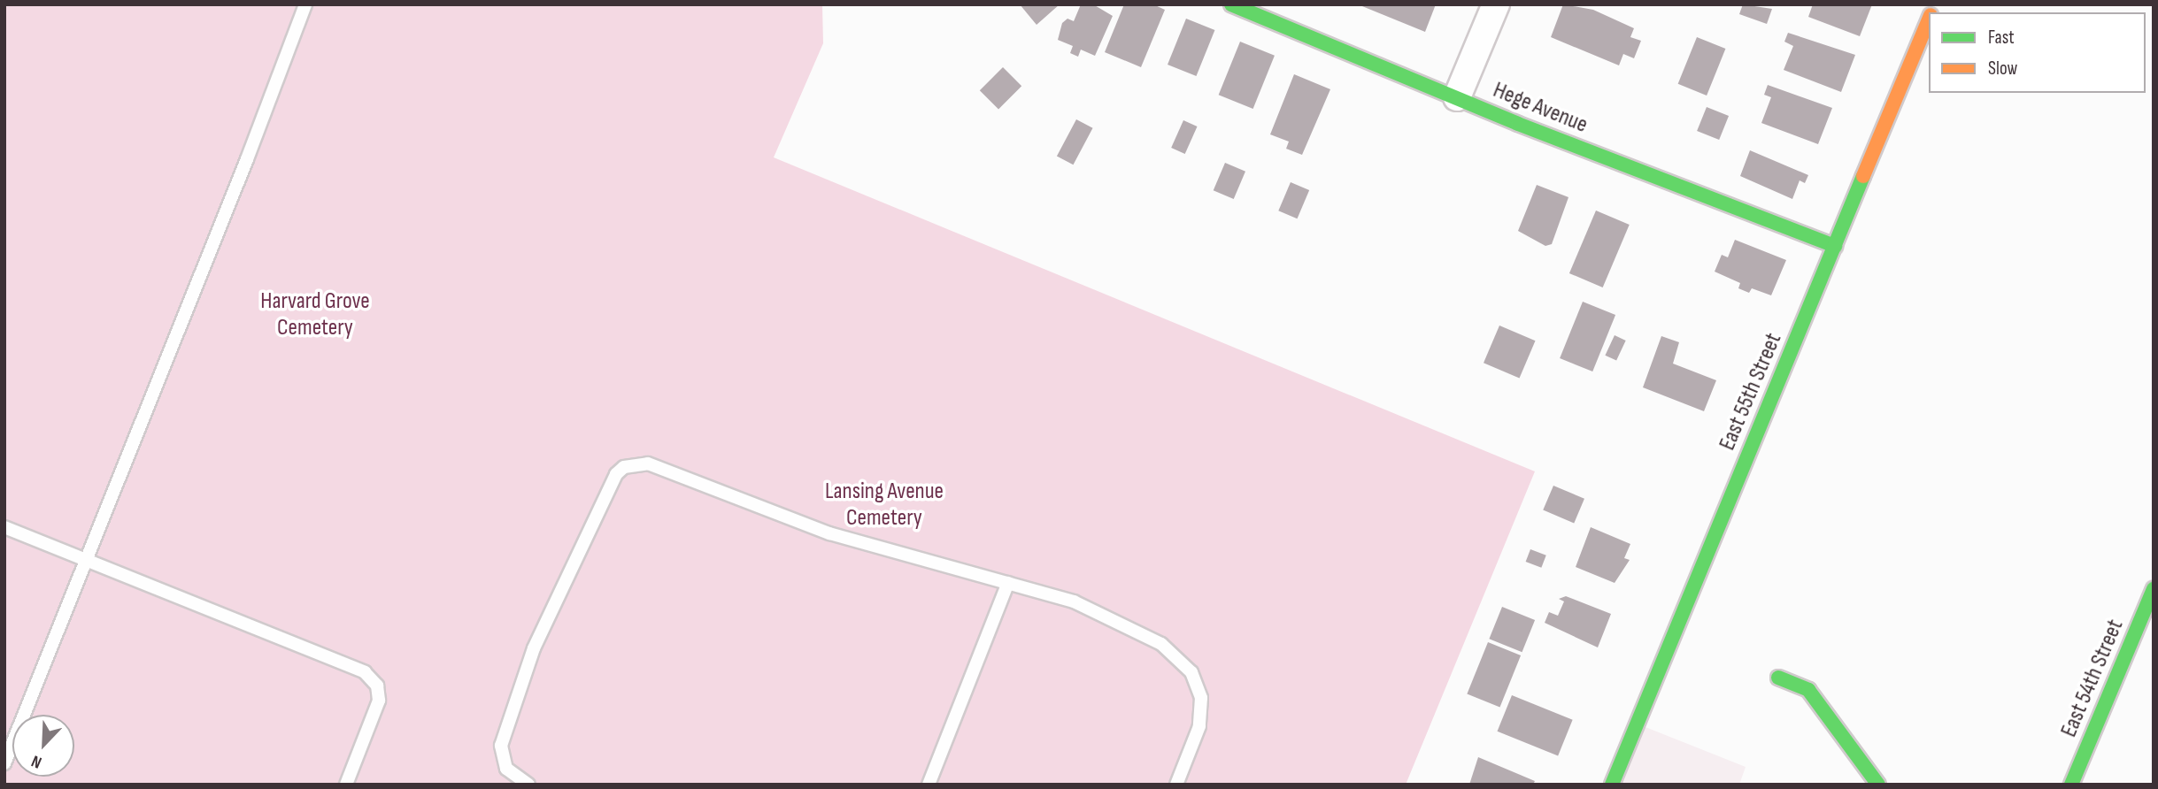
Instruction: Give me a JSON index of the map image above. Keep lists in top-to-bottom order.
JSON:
{
  "streets": {
    "street": ["Hege Avenue", "East 55th Street", "East 54th Street"]
  },
  "crossings": [
    ["Hege Avenue", "East 55th Street"]
  ],
  "parks": ["Harvard Grove Cemetery", "Lansing Avenue Cemetery"],
  "legend": ["Fast", "Slow"],
  "north": "bottom left"
}
